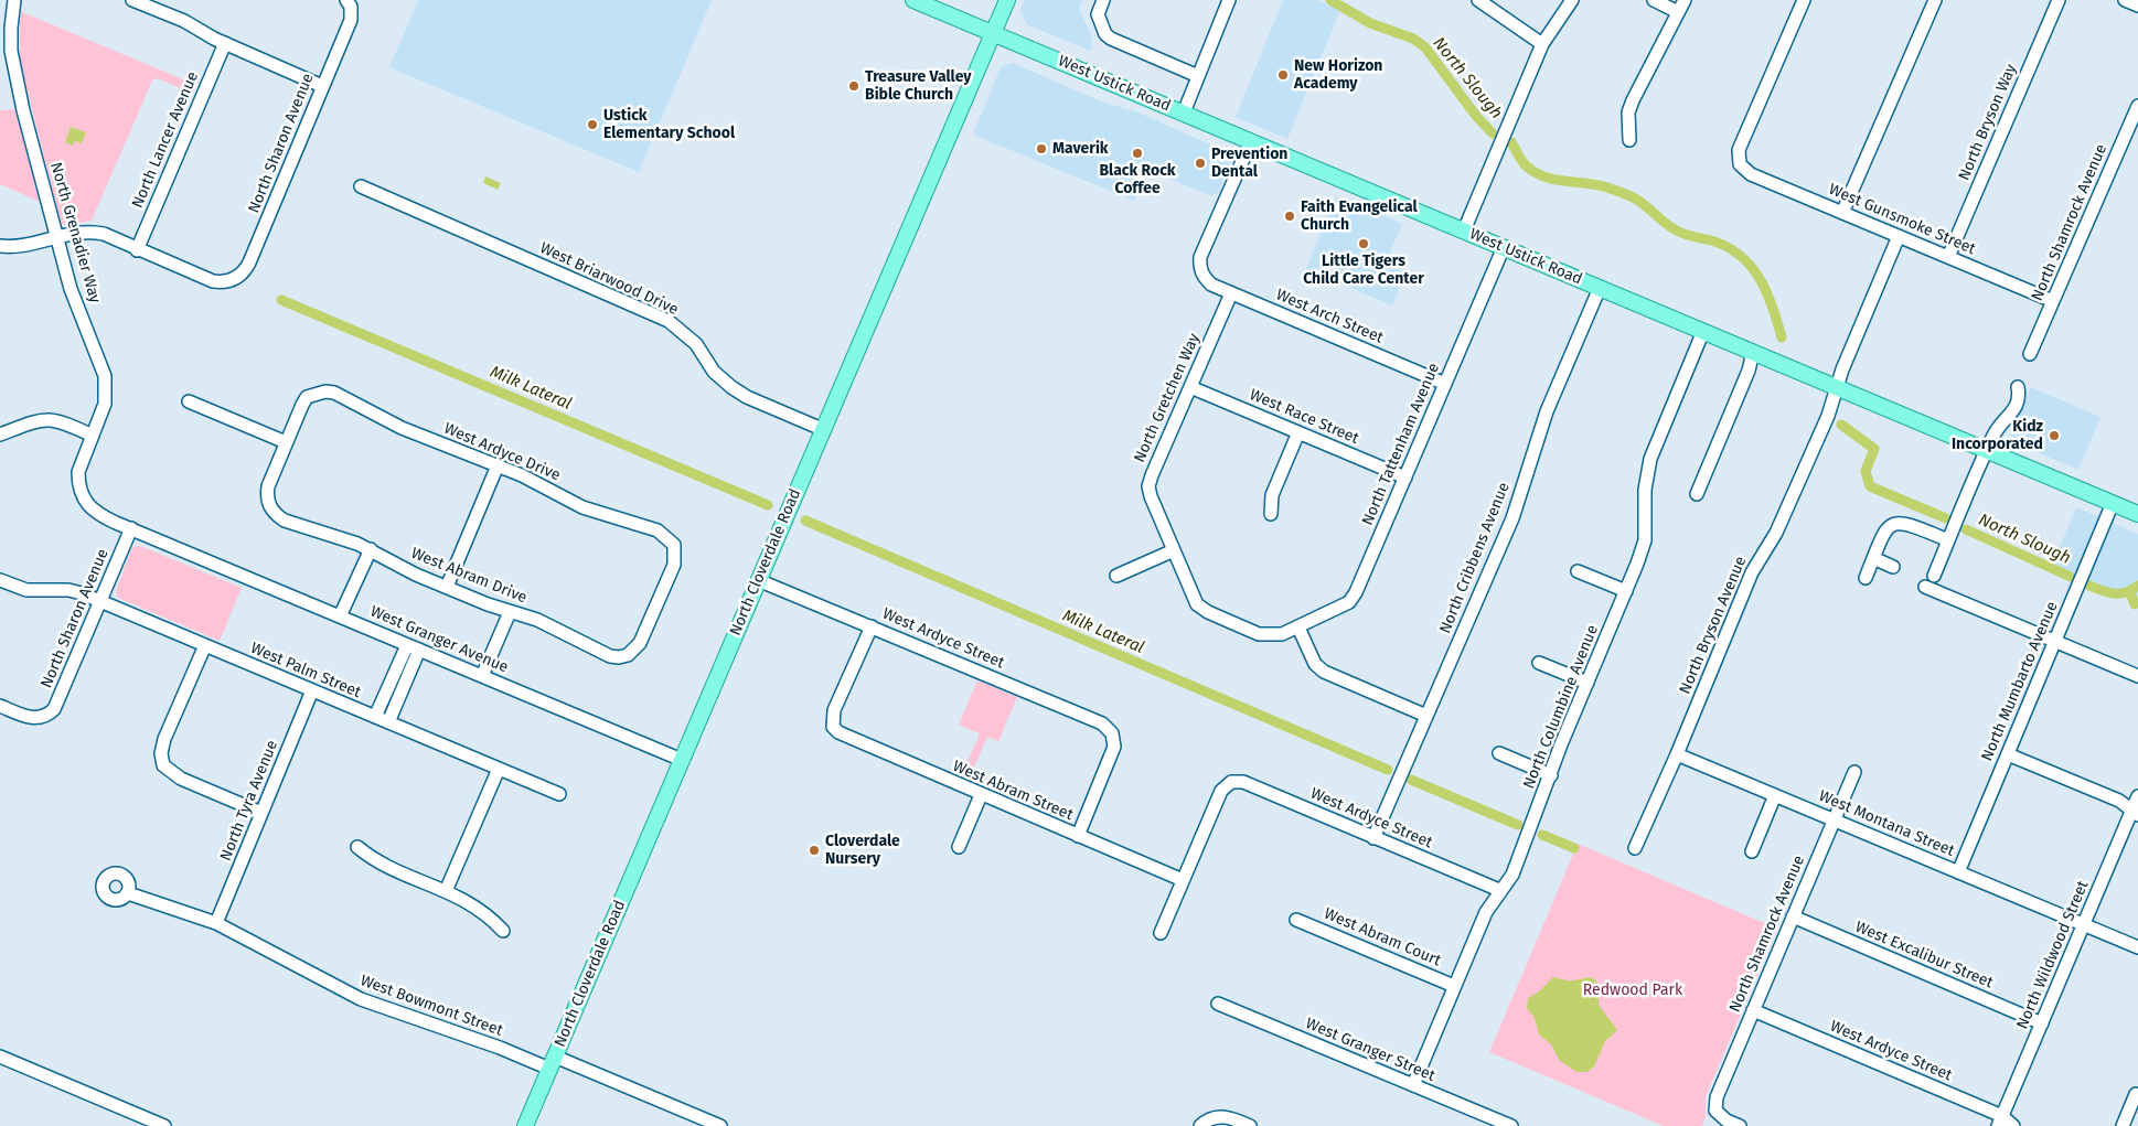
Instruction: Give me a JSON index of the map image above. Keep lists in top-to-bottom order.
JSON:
{
  "streets": {
    "main road": ["West Ustick Road", "North Cloverdale Road"],
    "street": [
      "North Bryson Way",
      "North Lancer Avenue",
      "North Sharon Avenue",
      "West Gunsmoke Street",
      "North Shamrock Avenue",
      "North Grenadier Way",
      "West Briarwood Drive",
      "West Arch Street",
      "North Gretchen Way",
      "West Race Street",
      "North Tattenham Avenue",
      "West Ardyce Drive",
      "North Cribbens Avenue",
      "West Abram Drive",
      "North Bryson Avenue",
      "West Ardyce Street",
      "West Granger Avenue",
      "West Palm Street",
      "North Mumbarto Avenue",
      "North Columbine Avenue",
      "West Abram Street",
      "North Tyra Avenue",
      "West Montana Street",
      "West Abram Court",
      "West Excalibur Street",
      "North Wildwood Street",
      "West Bowmont Street",
      "West Granger Street"
    ]
  },
  "crossings": [
    ["West Ustick Road", "West Arch Street"],
    ["West Ustick Road", "North Tattenham Avenue"],
    ["West Ustick Road", "North Cribbens Avenue"],
    ["West Ustick Road", "North Cloverdale Road"],
    ["West Ustick Road", "North Bryson Avenue"],
    ["West Ustick Road", "North Mumbarto Avenue"],
    ["West Ustick Road", "North Columbine Avenue"],
    ["North Bryson Way", "West Gunsmoke Street"],
    ["North Lancer Avenue", "North Sharon Avenue"],
    ["North Sharon Avenue", "West Granger Avenue"],
    ["North Sharon Avenue", "West Palm Street"],
    ["West Gunsmoke Street", "North Shamrock Avenue"],
    ["North Shamrock Avenue", "West Ardyce Street"],
    ["North Shamrock Avenue", "West Montana Street"],
    ["North Shamrock Avenue", "West Excalibur Street"],
    ["North Grenadier Way", "West Granger Avenue"],
    ["West Briarwood Drive", "North Cloverdale Road"],
    ["West Arch Street", "North Gretchen Way"],
    ["West Arch Street", "North Tattenham Avenue"],
    ["North Gretchen Way", "West Race Street"],
    ["North Gretchen Way", "North Tattenham Avenue"],
    ["West Race Street", "North Tattenham Avenue"],
    ["West Ardyce Drive", "West Abram Drive"],
    ["North Cribbens Avenue", "West Ardyce Street"],
    ["North Cloverdale Road", "West Ardyce Street"],
    ["North Cloverdale Road", "West Granger Avenue"],
    ["North Cloverdale Road", "West Bowmont Street"],
    ["North Bryson Avenue", "West Montana Street"],
    ["West Ardyce Street", "North Columbine Avenue"],
    ["West Ardyce Street", "West Abram Street"],
    ["West Ardyce Street", "North Wildwood Street"],
    ["West Palm Street", "North Tyra Avenue"],
    ["North Mumbarto Avenue", "West Montana Street"],
    ["North Columbine Avenue", "West Abram Court"],
    ["North Columbine Avenue", "West Granger Street"],
    ["North Tyra Avenue", "West Bowmont Street"],
    ["West Montana Street", "North Wildwood Street"],
    ["West Excalibur Street", "North Wildwood Street"]
  ],
  "water": ["North Slough", "Milk Lateral"],
  "parks": ["Redwood Park"],
  "places": [
    "New Horizon Academy",
    "Treasure Valley Bible Church",
    "Ustick Elementary School",
    "Maverik",
    "Black Rock Coffee",
    "Prevention Dental",
    "Faith Evangelical Church",
    "Little Tigers Child Care Center",
    "Kidz Incorporated",
    "Cloverdale Nursery"
  ]
}
